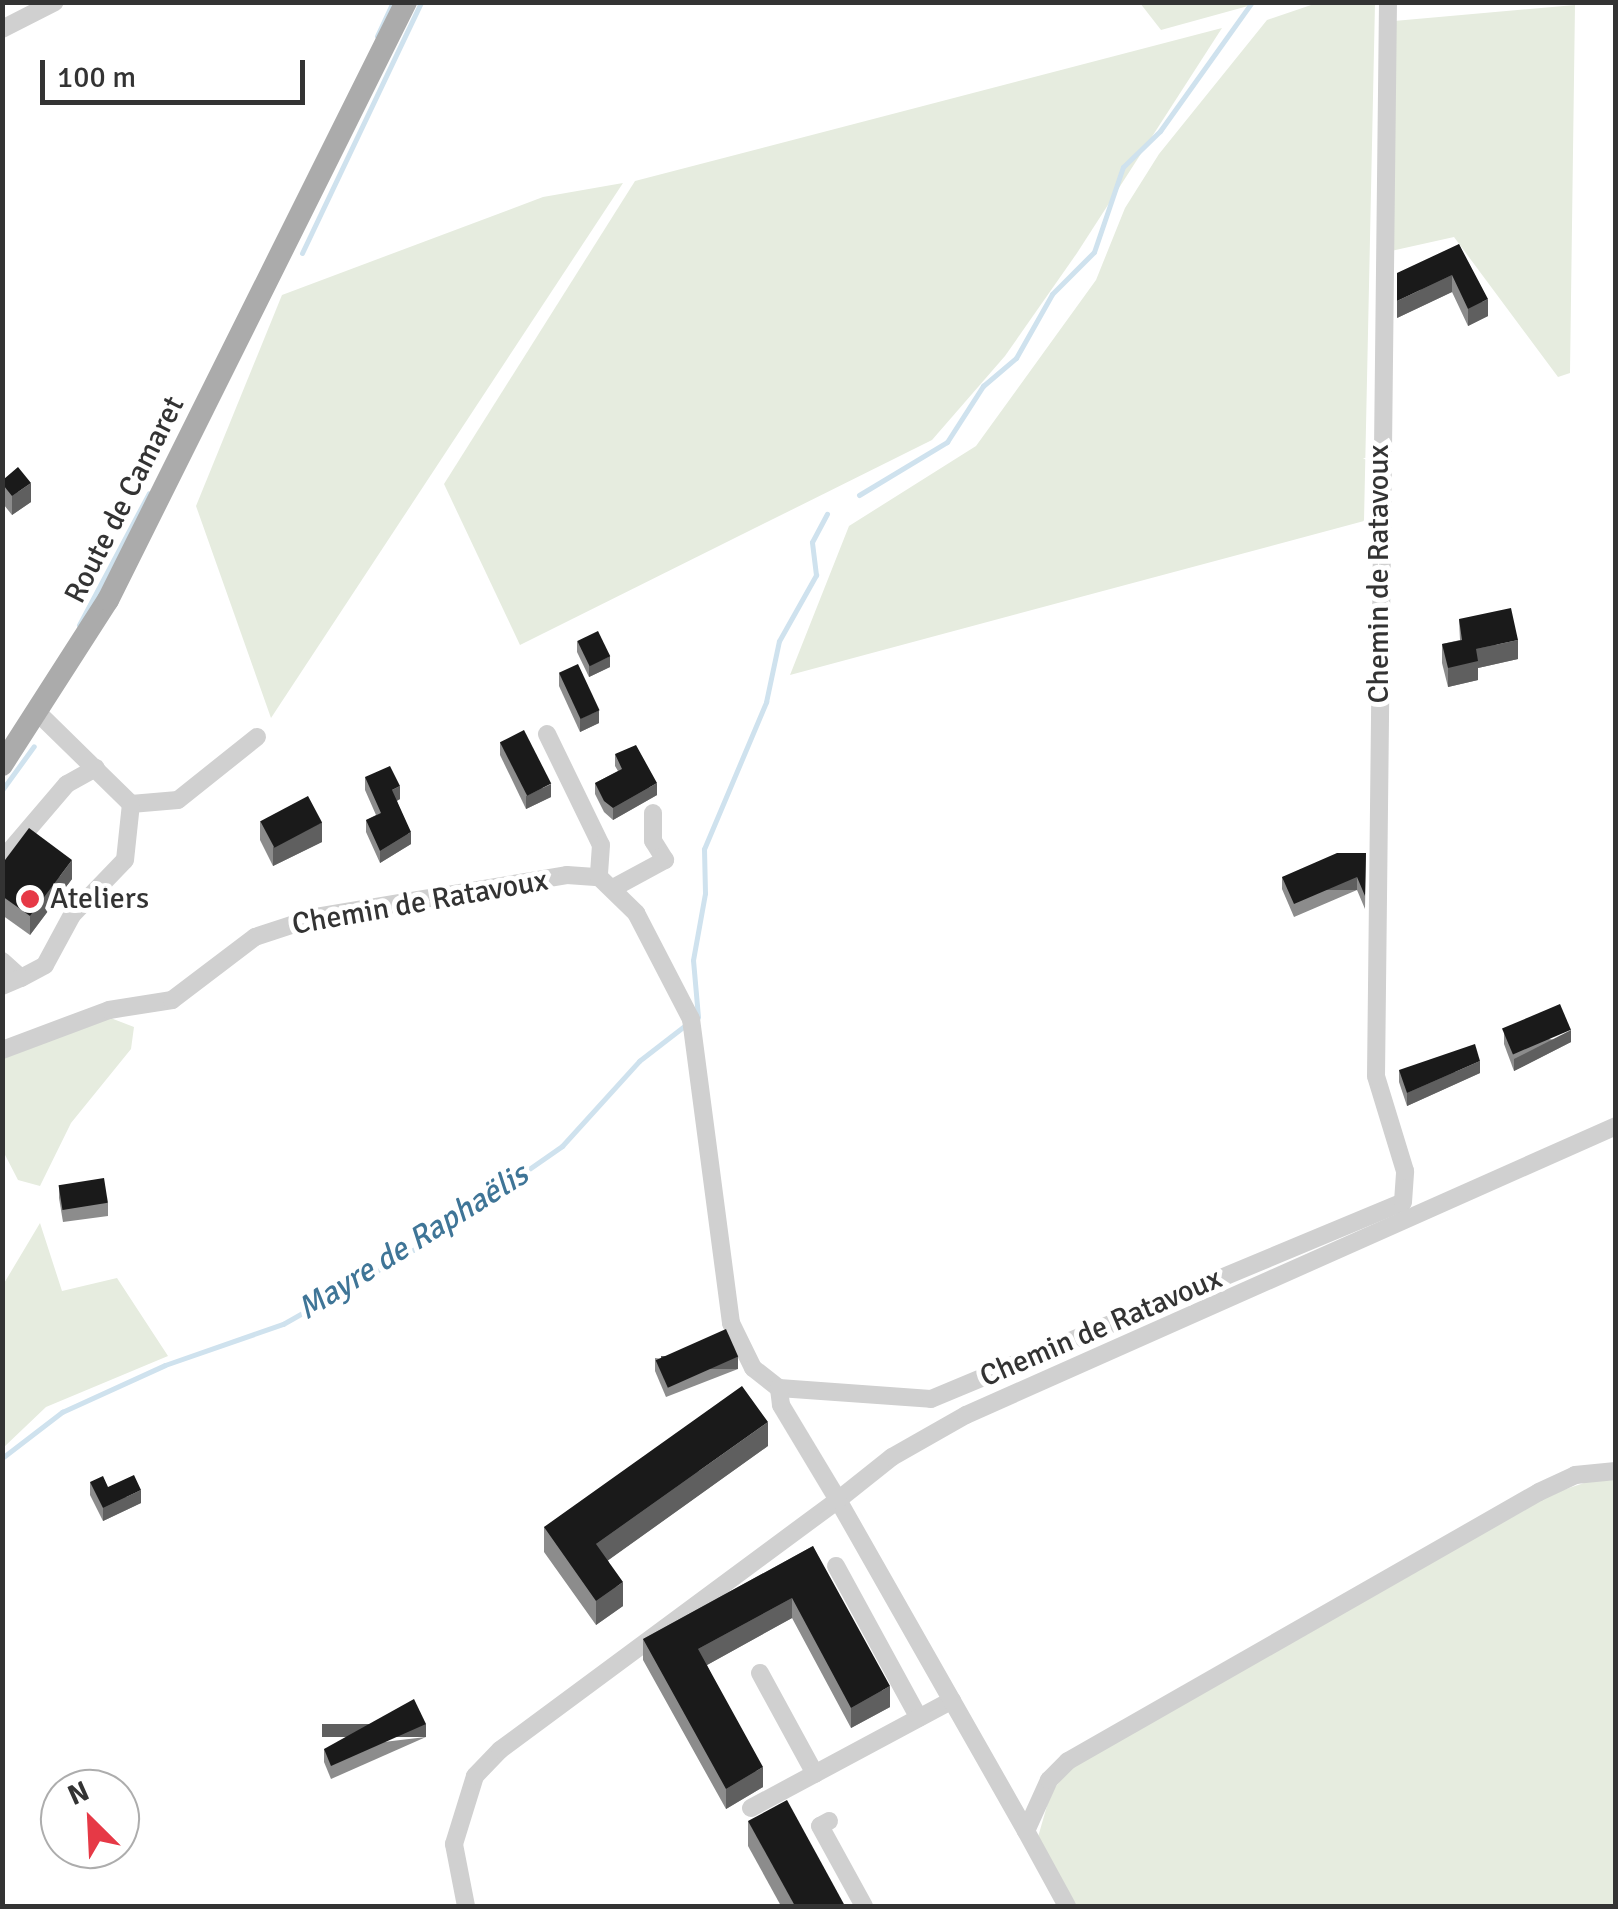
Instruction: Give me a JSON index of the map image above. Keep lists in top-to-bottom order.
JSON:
{
  "streets": {
    "main road": ["Route de Camaret"],
    "street": ["Chemin de Ratavoux"]
  },
  "water": ["Mayre de Raphaëlis"],
  "places": ["Ateliers"],
  "scale_bar": "100 m",
  "north": "top left"
}
